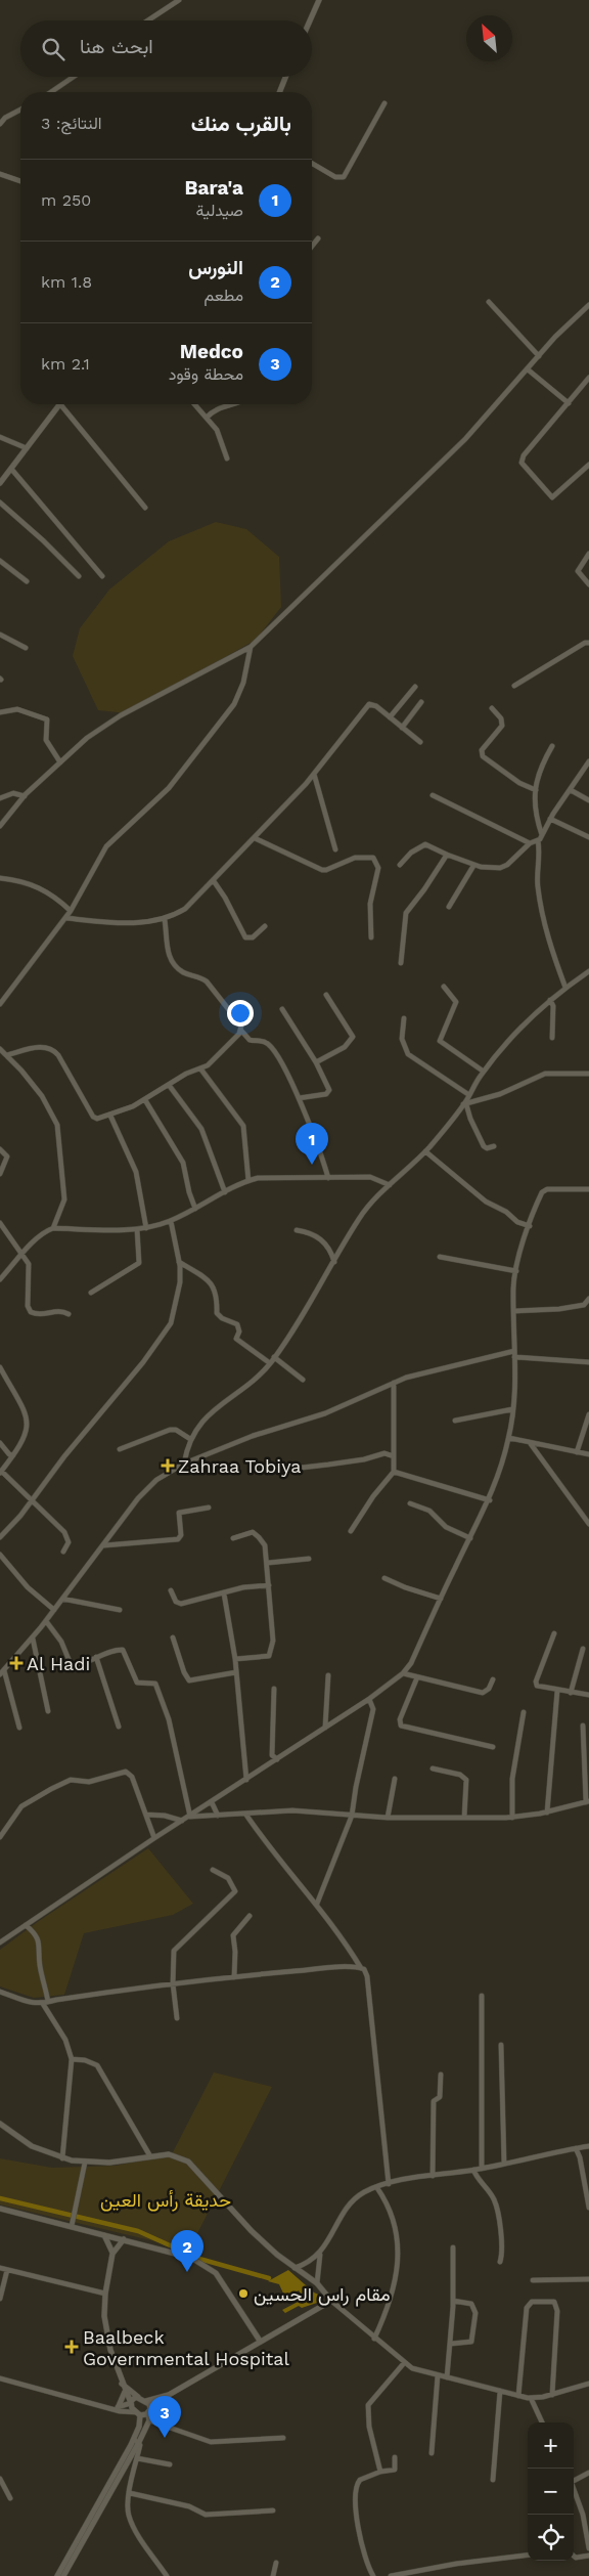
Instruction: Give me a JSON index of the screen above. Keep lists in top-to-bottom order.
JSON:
{
  "parks": ["حديقة رأس العين"],
  "places": {
    "health": ["Zahraa Tobiya", "Al Hadi", "Baalbeck Governmental Hospital"],
    "other": ["مقام راس الحسين"]
  },
  "north": "top left",
  "page": {
    "search": "ابحث هنا",
    "heading": ["بالقرب منك", "النتائج: 3"],
    "list": [
      {
        "mark": "1",
        "name": "Bara'a",
        "note": "صيدلية",
        "value": "250 m"
      },
      {
        "mark": "2",
        "name": "النورس",
        "note": "مطعم",
        "value": "1.8 km"
      },
      {
        "mark": "3",
        "name": "Medco",
        "note": "محطة وقود",
        "value": "2.1 km"
      }
    ],
    "pins": ["1", "2", "3"],
    "map_buttons": ["+", "−"]
  }
}
